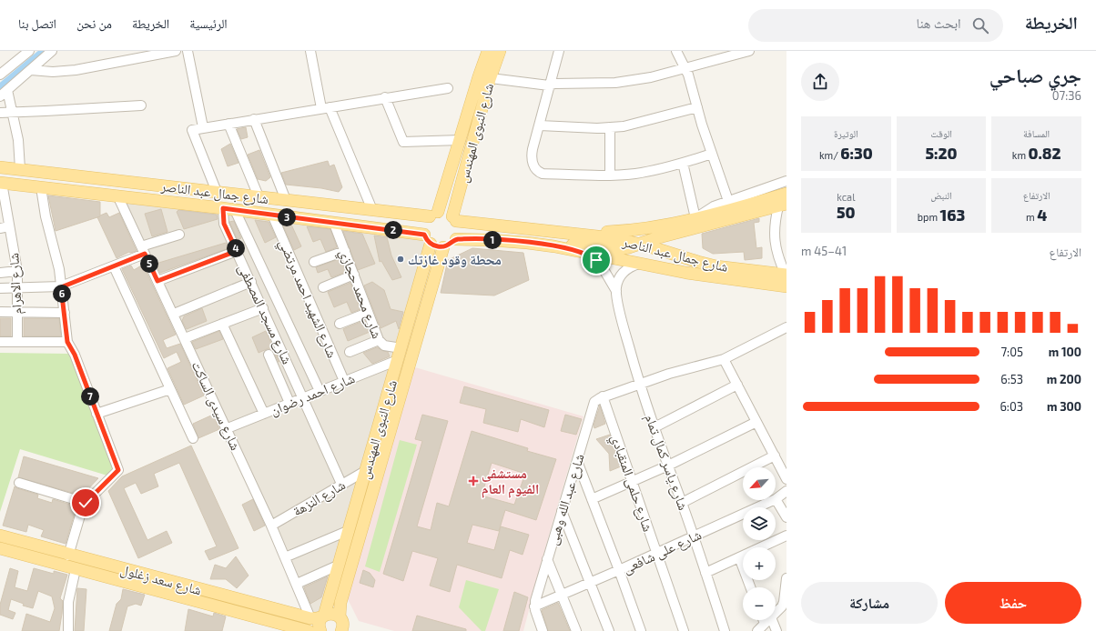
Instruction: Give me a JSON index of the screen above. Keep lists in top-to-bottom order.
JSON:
{
  "streets": {
    "main road": ["شارع النبوى المهندس", "شارع جمال عبد الناصر", "شارع سعد زغلول"],
    "street": [
      "شارع الاهرام",
      "شارع محمد حجازي",
      "شارع الشهيد احمد مرتضي",
      "شارع مسجد المصطفى",
      "شارع احمد رضوان",
      "شارع سيدى الساكت",
      "شارع ياسر كمال تمام",
      "شارع حلمى المنقبادي",
      "شارع النزهة",
      "شارع عبد الله وهبى",
      "شارع على شافعى"
    ]
  },
  "crossings": [
    ["شارع النبوى المهندس", "شارع جمال عبد الناصر"],
    ["شارع النبوى المهندس", "شارع محمد حجازي"],
    ["شارع النبوى المهندس", "شارع احمد رضوان"],
    ["شارع النبوى المهندس", "شارع النزهة"],
    ["شارع النبوى المهندس", "شارع سعد زغلول"],
    ["شارع جمال عبد الناصر", "شارع الاهرام"],
    ["شارع جمال عبد الناصر", "شارع محمد حجازي"],
    ["شارع جمال عبد الناصر", "شارع الشهيد احمد مرتضي"],
    ["شارع جمال عبد الناصر", "شارع مسجد المصطفى"],
    ["شارع جمال عبد الناصر", "شارع سيدى الساكت"],
    ["شارع جمال عبد الناصر", "شارع ياسر كمال تمام"],
    ["شارع الشهيد احمد مرتضي", "شارع احمد رضوان"],
    ["شارع مسجد المصطفى", "شارع احمد رضوان"],
    ["شارع مسجد المصطفى", "شارع النزهة"],
    ["شارع احمد رضوان", "شارع سيدى الساكت"],
    ["شارع سيدى الساكت", "شارع النزهة"],
    ["شارع سيدى الساكت", "شارع سعد زغلول"],
    ["شارع ياسر كمال تمام", "شارع على شافعى"],
    ["شارع حلمى المنقبادي", "شارع عبد الله وهبى"],
    ["شارع حلمى المنقبادي", "شارع على شافعى"],
    ["شارع عبد الله وهبى", "شارع على شافعى"]
  ],
  "places": {
    "other": ["محطة وقود غازتك"],
    "health": ["مستشفى الفيوم العام"]
  },
  "north": "bottom left",
  "page": {
    "header": "الخريطة",
    "search": "ابحث هنا",
    "nav": [
      "الرئيسية",
      "الخريطة",
      "من نحن",
      "اتصل بنا"
    ],
    "heading": ["جري صباحي", "07:36"],
    "stats": [
      ["المسافة", "0.82 km"],
      ["الوقت", "5:20"],
      ["الوتيرة", "6:30 /km"],
      ["الارتفاع", "4 m"],
      ["النبض", "163 bpm"],
      ["kcal", "50"]
    ],
    "pins": [
      "3",
      "2",
      "1",
      "4",
      "5",
      "6",
      "7"
    ],
    "chart": ["الارتفاع", "41–45 m"],
    "list": [
      {
        "name": "100 m",
        "note": "7:05"
      },
      {
        "name": "200 m",
        "note": "6:53"
      },
      {
        "name": "300 m",
        "note": "6:03"
      }
    ],
    "map_buttons": ["+", "−"],
    "buttons": ["حفظ", "مشاركة"]
  }
}
